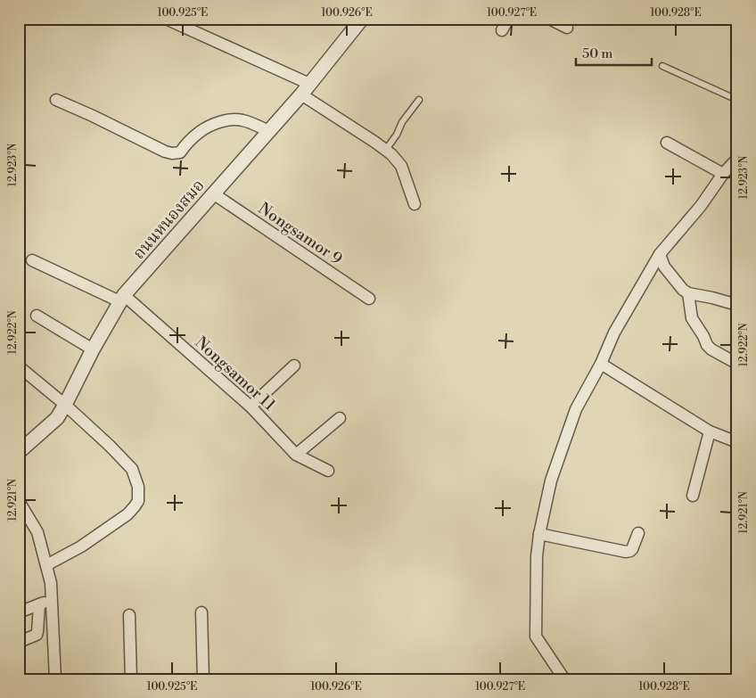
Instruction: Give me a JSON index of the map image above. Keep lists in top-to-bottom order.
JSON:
{
  "streets": {
    "street": ["ถนนหนองสมอ", "Nongsamor 9", "Nongsamor 11"]
  },
  "crossings": [
    ["ถนนหนองสมอ", "Nongsamor 9"],
    ["ถนนหนองสมอ", "Nongsamor 11"]
  ],
  "scale_bar": "50 m",
  "coordinates": [
    "100.925°E",
    "100.926°E",
    "100.927°E",
    "100.928°E",
    "12.923°N",
    "12.922°N",
    "12.921°N"
  ]
}
